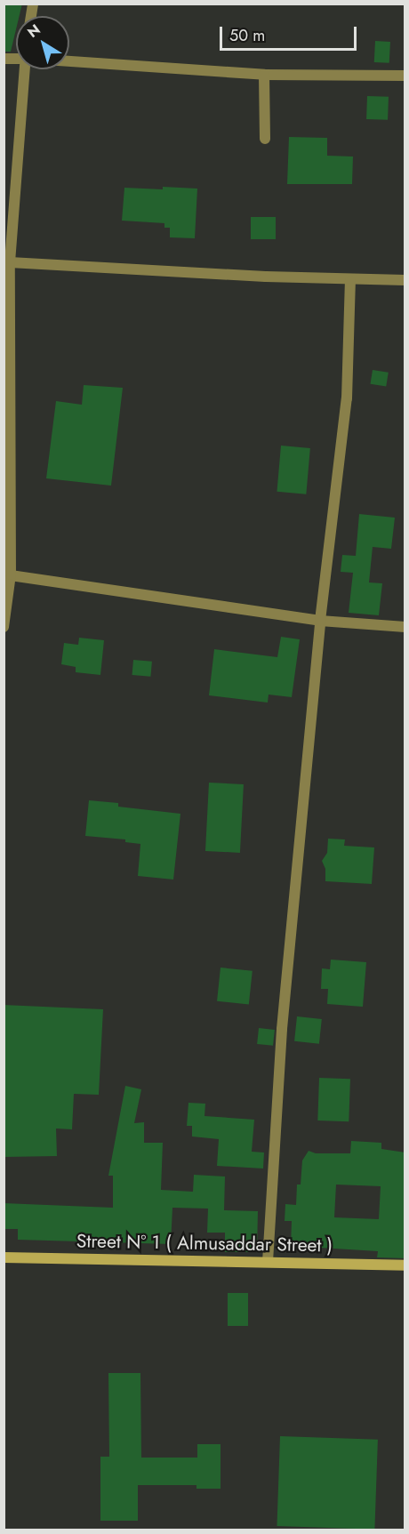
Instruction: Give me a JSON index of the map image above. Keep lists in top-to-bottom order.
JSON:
{
  "streets": {
    "street": ["Street N° 1 ( Almusaddar Street )"]
  },
  "scale_bar": "50 m",
  "north": "top left"
}
